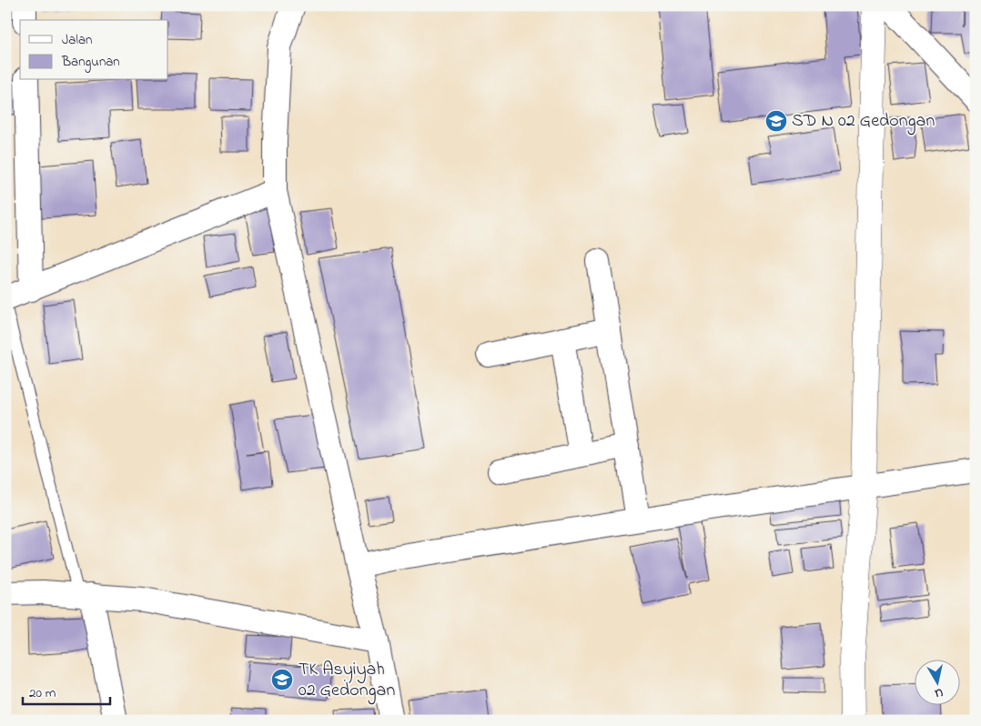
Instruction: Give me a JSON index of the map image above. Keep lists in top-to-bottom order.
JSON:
{
  "places": {
    "school or university": ["SD N 02 Gedongan", "TK Asyiyah 02 Gedongan"]
  },
  "legend": ["Jalan", "Bangunan"],
  "scale_bar": "20 m",
  "north": "bottom"
}
